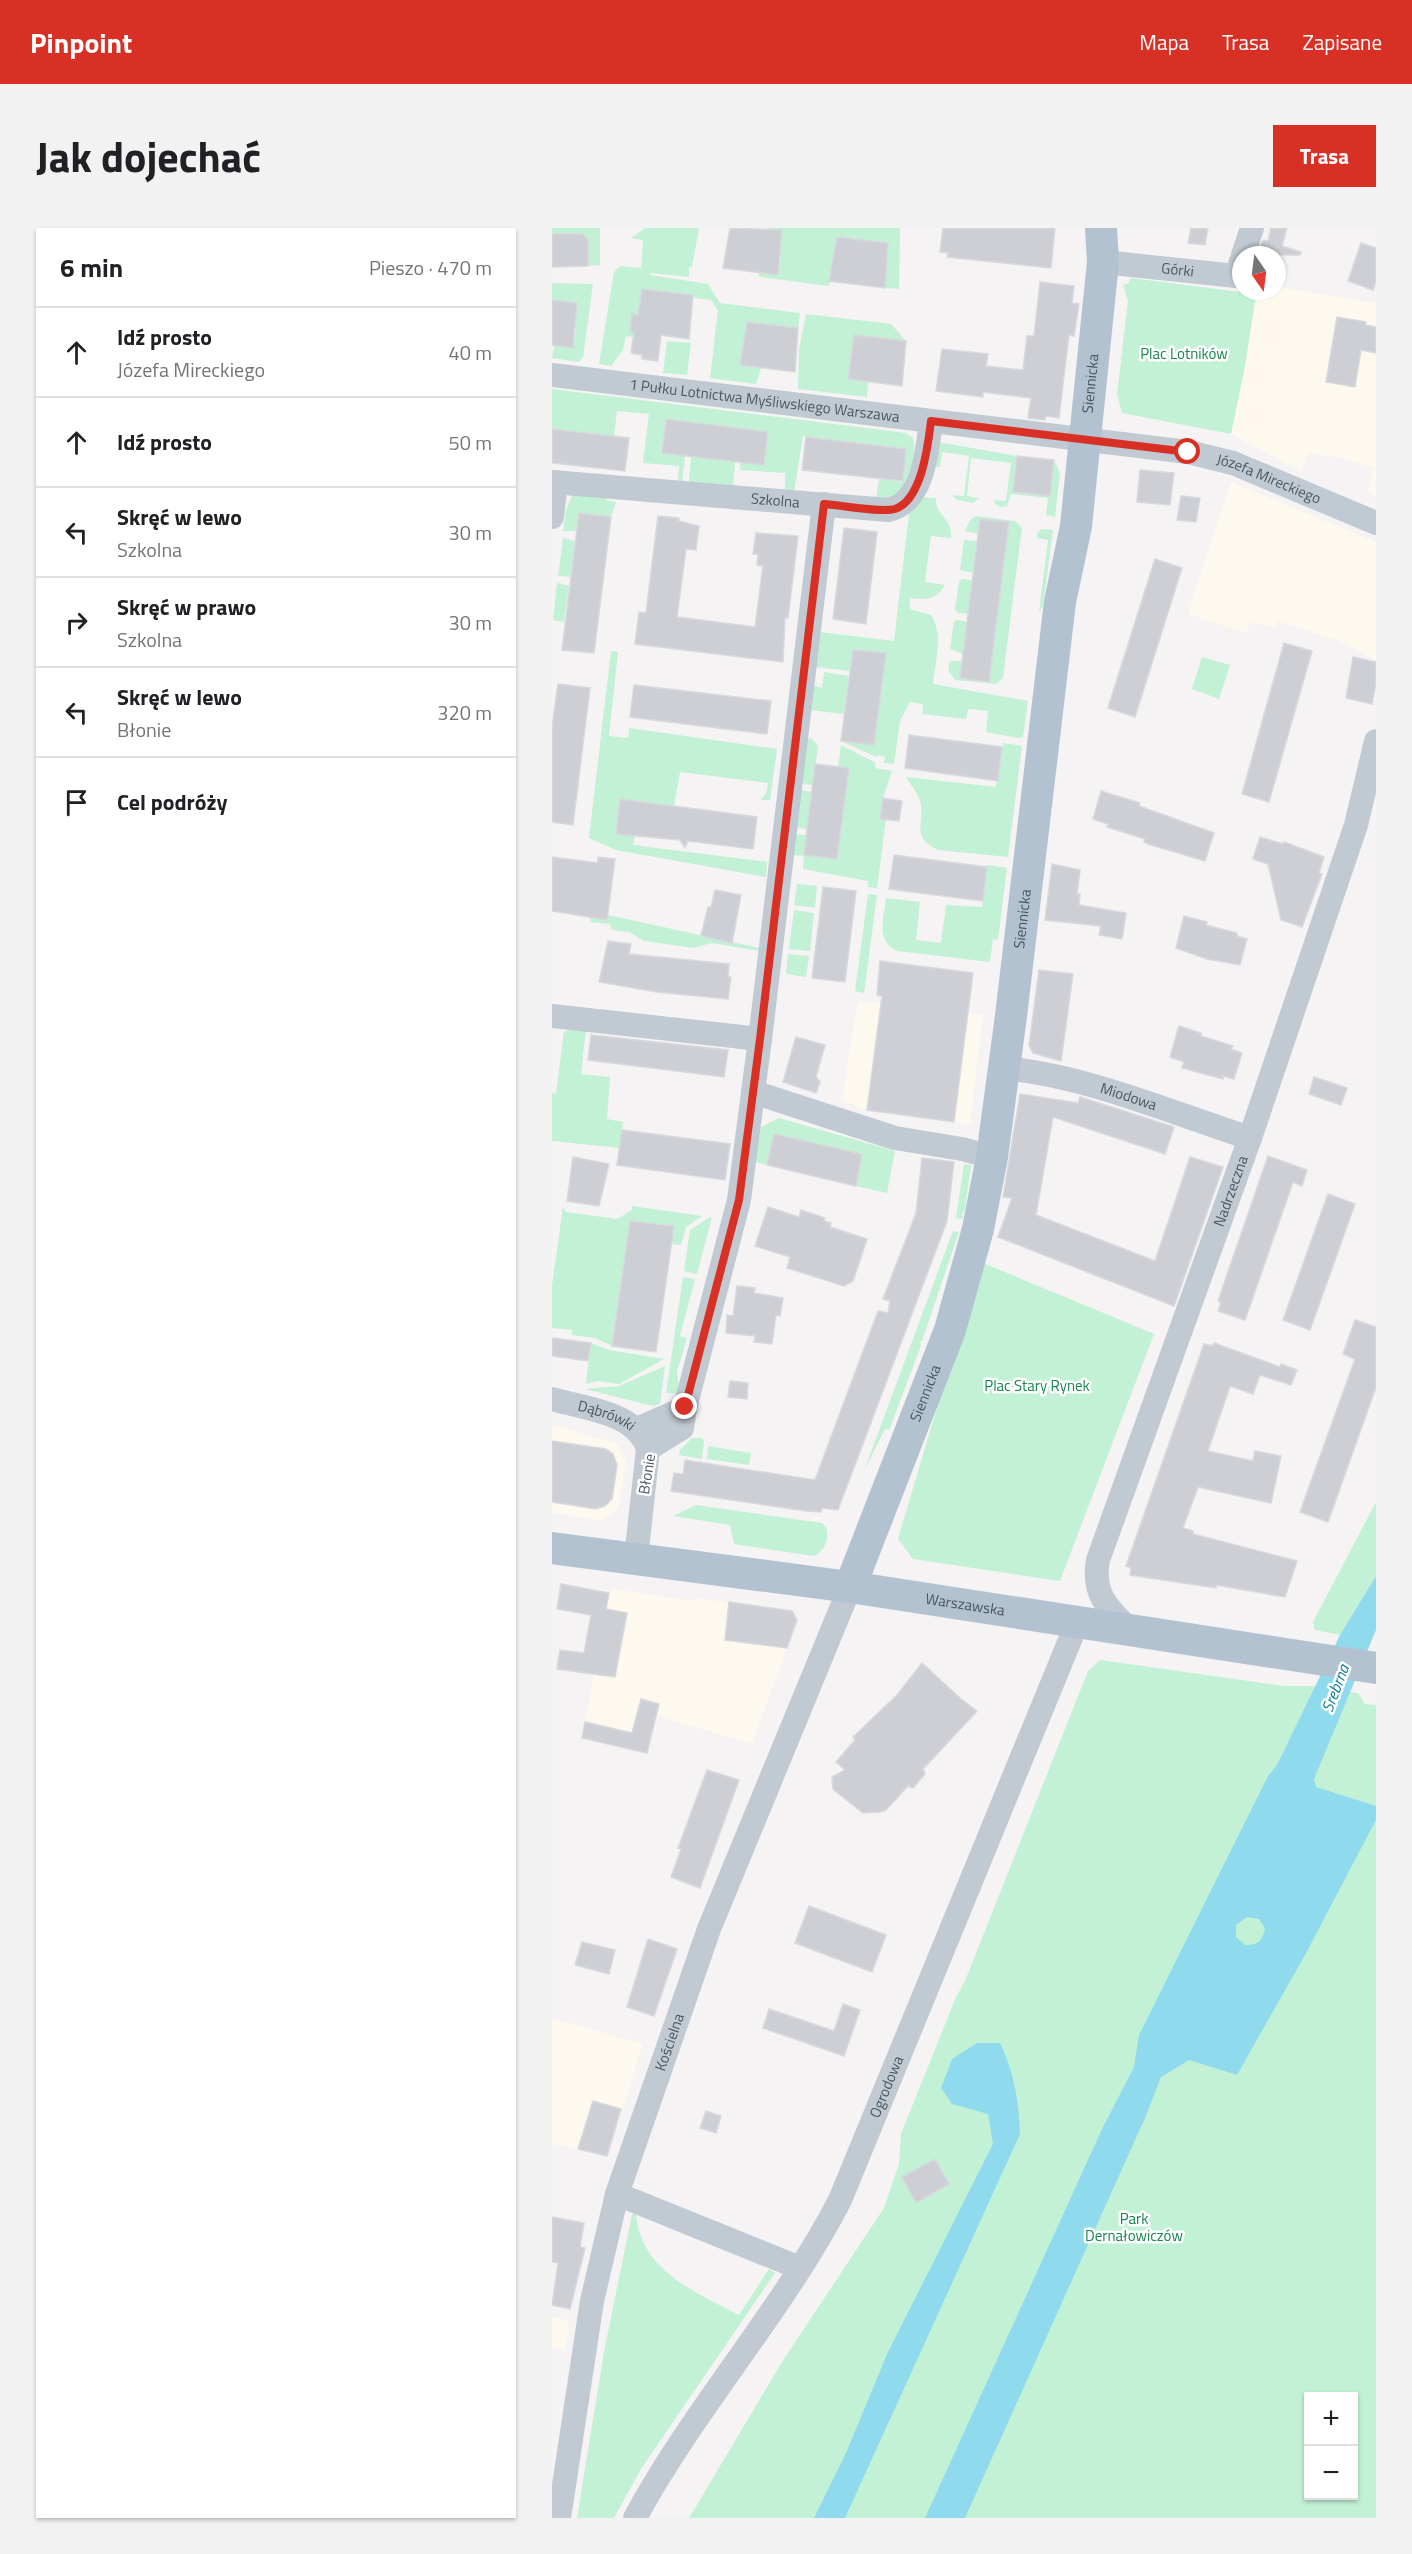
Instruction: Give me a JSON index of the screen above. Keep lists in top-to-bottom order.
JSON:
{
  "streets": {
    "main road": ["Siennicka", "Warszawska"],
    "street": [
      "Górki",
      "1 Pułku Lotnictwa Myśliwskiego Warszawa",
      "Józefa Mireckiego",
      "Szkolna",
      "Miodowa",
      "Nadrzeczna",
      "Dąbrówki",
      "Błonie",
      "Kościelna",
      "Ogrodowa"
    ]
  },
  "crossings": [
    ["Górki", "Siennicka"],
    ["Siennicka", "1 Pułku Lotnictwa Myśliwskiego Warszawa"],
    ["Siennicka", "Józefa Mireckiego"],
    ["Siennicka", "Miodowa"],
    ["Siennicka", "Warszawska"],
    ["Siennicka", "Kościelna"],
    ["1 Pułku Lotnictwa Myśliwskiego Warszawa", "Józefa Mireckiego"],
    ["1 Pułku Lotnictwa Myśliwskiego Warszawa", "Szkolna"],
    ["Szkolna", "Błonie"],
    ["Miodowa", "Nadrzeczna"],
    ["Nadrzeczna", "Warszawska"],
    ["Dąbrówki", "Błonie"],
    ["Błonie", "Warszawska"],
    ["Warszawska", "Kościelna"],
    ["Warszawska", "Ogrodowa"]
  ],
  "water": ["Srebrna"],
  "parks": ["Plac Lotników", "Plac Stary Rynek", "Park Dernałowiczów"],
  "north": "bottom",
  "page": {
    "header": "Pinpoint",
    "nav": ["Mapa", "Trasa", "Zapisane"],
    "title": "Jak dojechać",
    "buttons": "Trasa",
    "heading": ["6 min", "Pieszo · 470 m"],
    "list": [
      ["Idź prosto", "Józefa Mireckiego", "40 m"],
      ["Idź prosto", "50 m"],
      ["Skręć w lewo", "Szkolna", "30 m"],
      ["Skręć w prawo", "Szkolna", "30 m"],
      ["Skręć w lewo", "Błonie", "320 m"],
      "Cel podróży"
    ],
    "map_buttons": ["+", "−"]
  }
}
